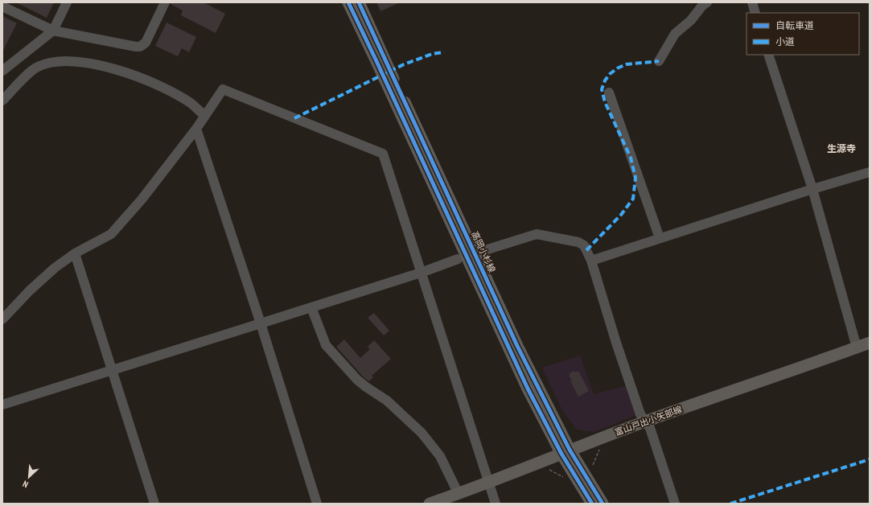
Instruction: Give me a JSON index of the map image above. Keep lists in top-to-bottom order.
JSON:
{
  "streets": {
    "main road": ["高岡小杉線", "富山戸出小矢部線"]
  },
  "crossings": [
    ["高岡小杉線", "富山戸出小矢部線"]
  ],
  "districts": ["生源寺"],
  "legend": ["自転車道", "小道"],
  "north": "bottom left"
}
